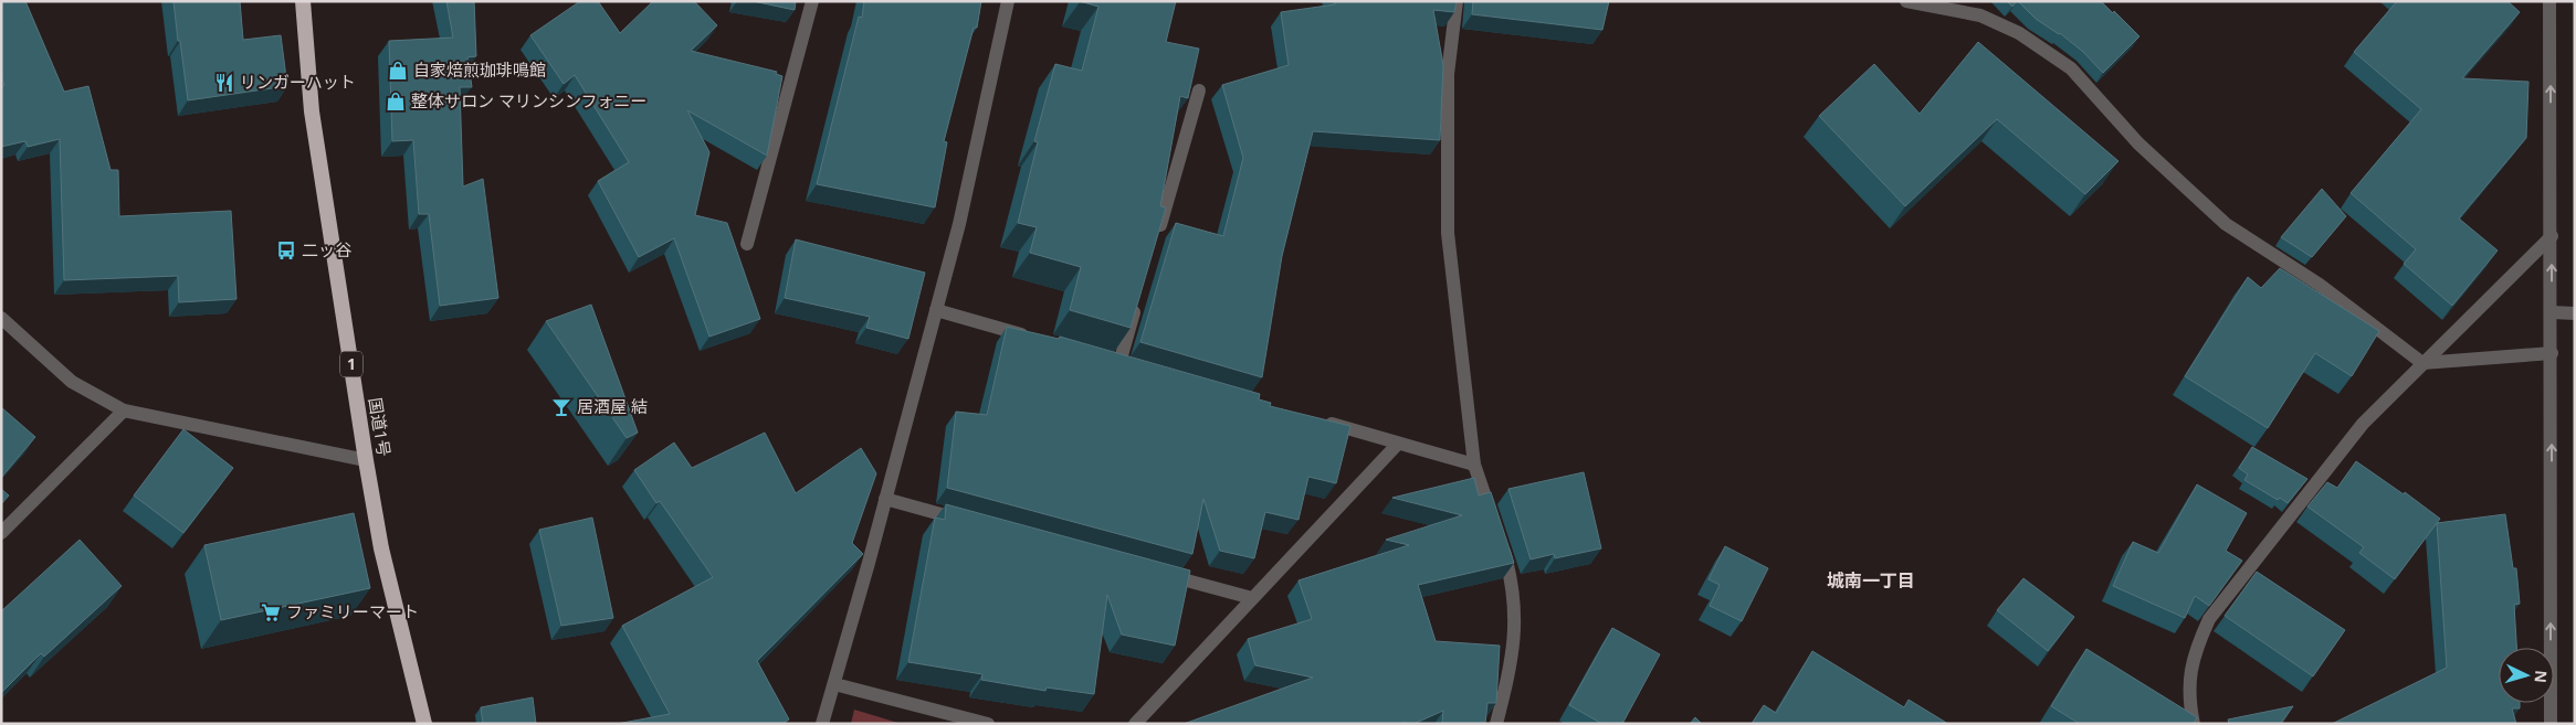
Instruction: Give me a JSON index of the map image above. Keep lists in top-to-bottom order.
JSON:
{
  "streets": {
    "highway": ["1", "国道1号"]
  },
  "districts": ["城南一丁目"],
  "places": {
    "shop": ["自家焙煎珈琲鳴館", "整体サロン マリンシンフォニー"],
    "restaurant": ["リンガーハット"],
    "bus stop": ["二ッ谷"],
    "bar": ["居酒屋 結"],
    "supermarket": ["ファミリーマート"]
  },
  "north": "right"
}
